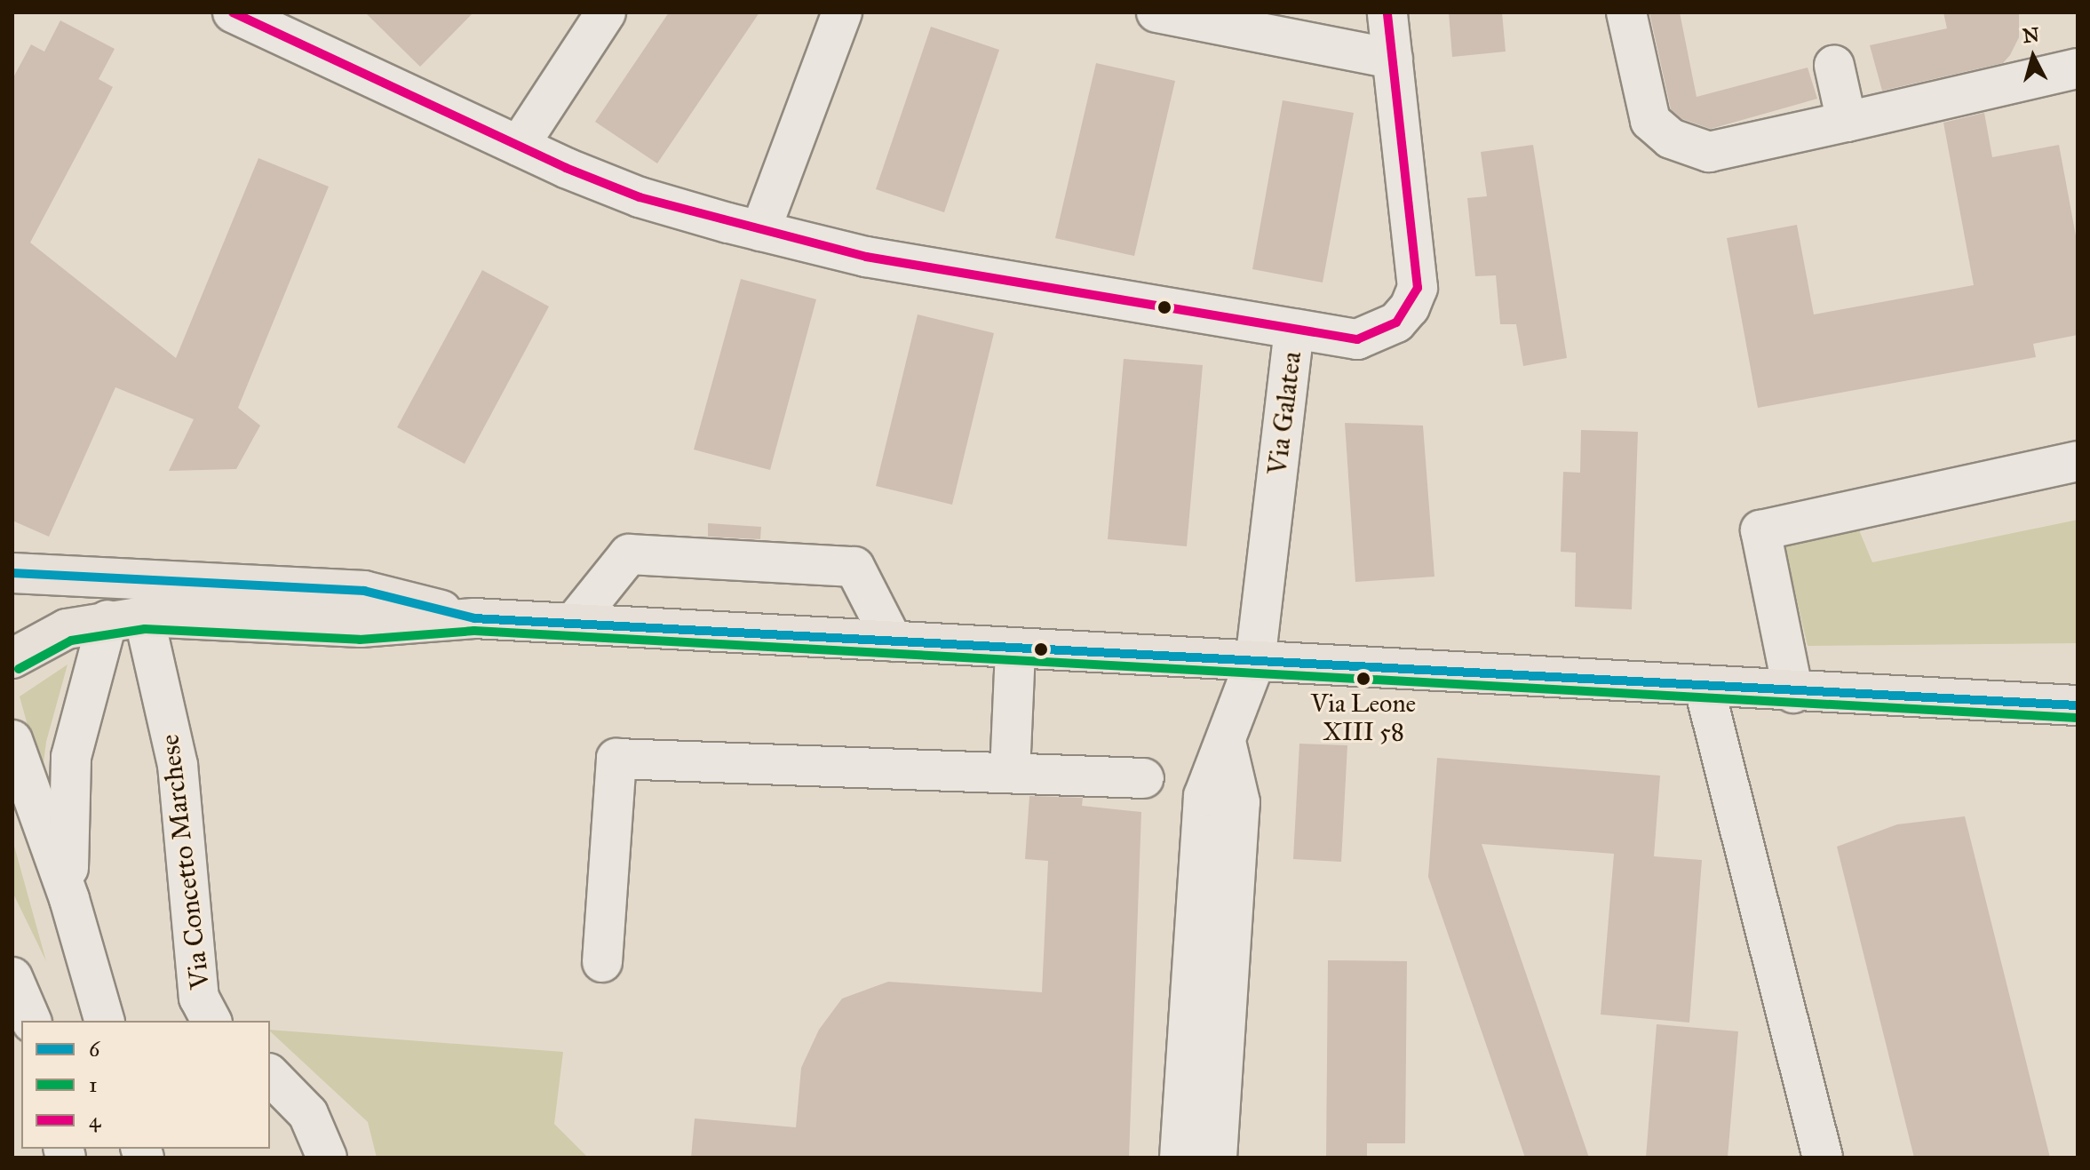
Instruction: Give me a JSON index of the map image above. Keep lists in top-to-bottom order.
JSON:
{
  "streets": {
    "street": ["Via Galatea", "Via Concetto Marchese"]
  },
  "places": ["Via Leone XIII 58"],
  "lines": ["transit line 4", "transit line 6", "transit line 1"],
  "legend": ["6", "1", "4"],
  "north": "top"
}
